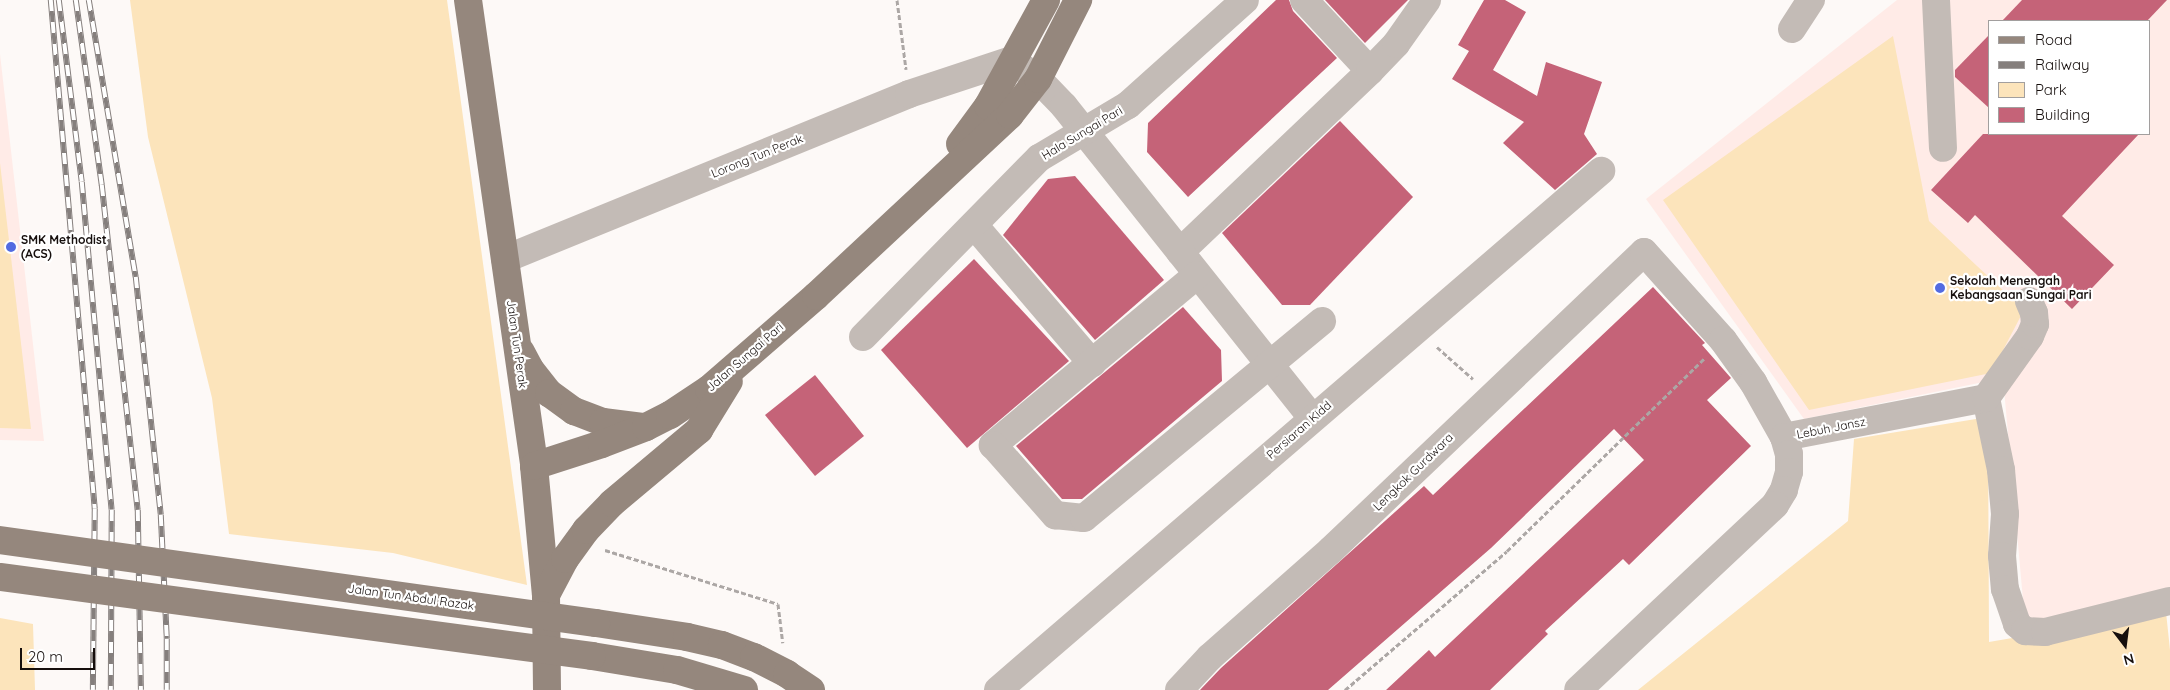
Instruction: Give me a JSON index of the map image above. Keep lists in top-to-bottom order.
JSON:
{
  "streets": {
    "main road": ["Jalan Tun Perak", "Jalan Sungai Pari", "Jalan Tun Abdul Razak"],
    "street": [
      "Hala Sungai Pari",
      "Lorong Tun Perak",
      "Lebuh Jansz",
      "Persiaran Kidd",
      "Lengkok Gurdwara"
    ]
  },
  "crossings": [
    ["Lorong Tun Perak", "Jalan Tun Perak"],
    ["Lorong Tun Perak", "Jalan Sungai Pari"],
    ["Jalan Tun Perak", "Jalan Sungai Pari"]
  ],
  "places": ["SMK Methodist (ACS)", "Sekolah Menengah Kebangsaan Sungai Pari"],
  "legend": [
    "Road",
    "Railway",
    "Park",
    "Building"
  ],
  "scale_bar": "20 m",
  "north": "bottom"
}
